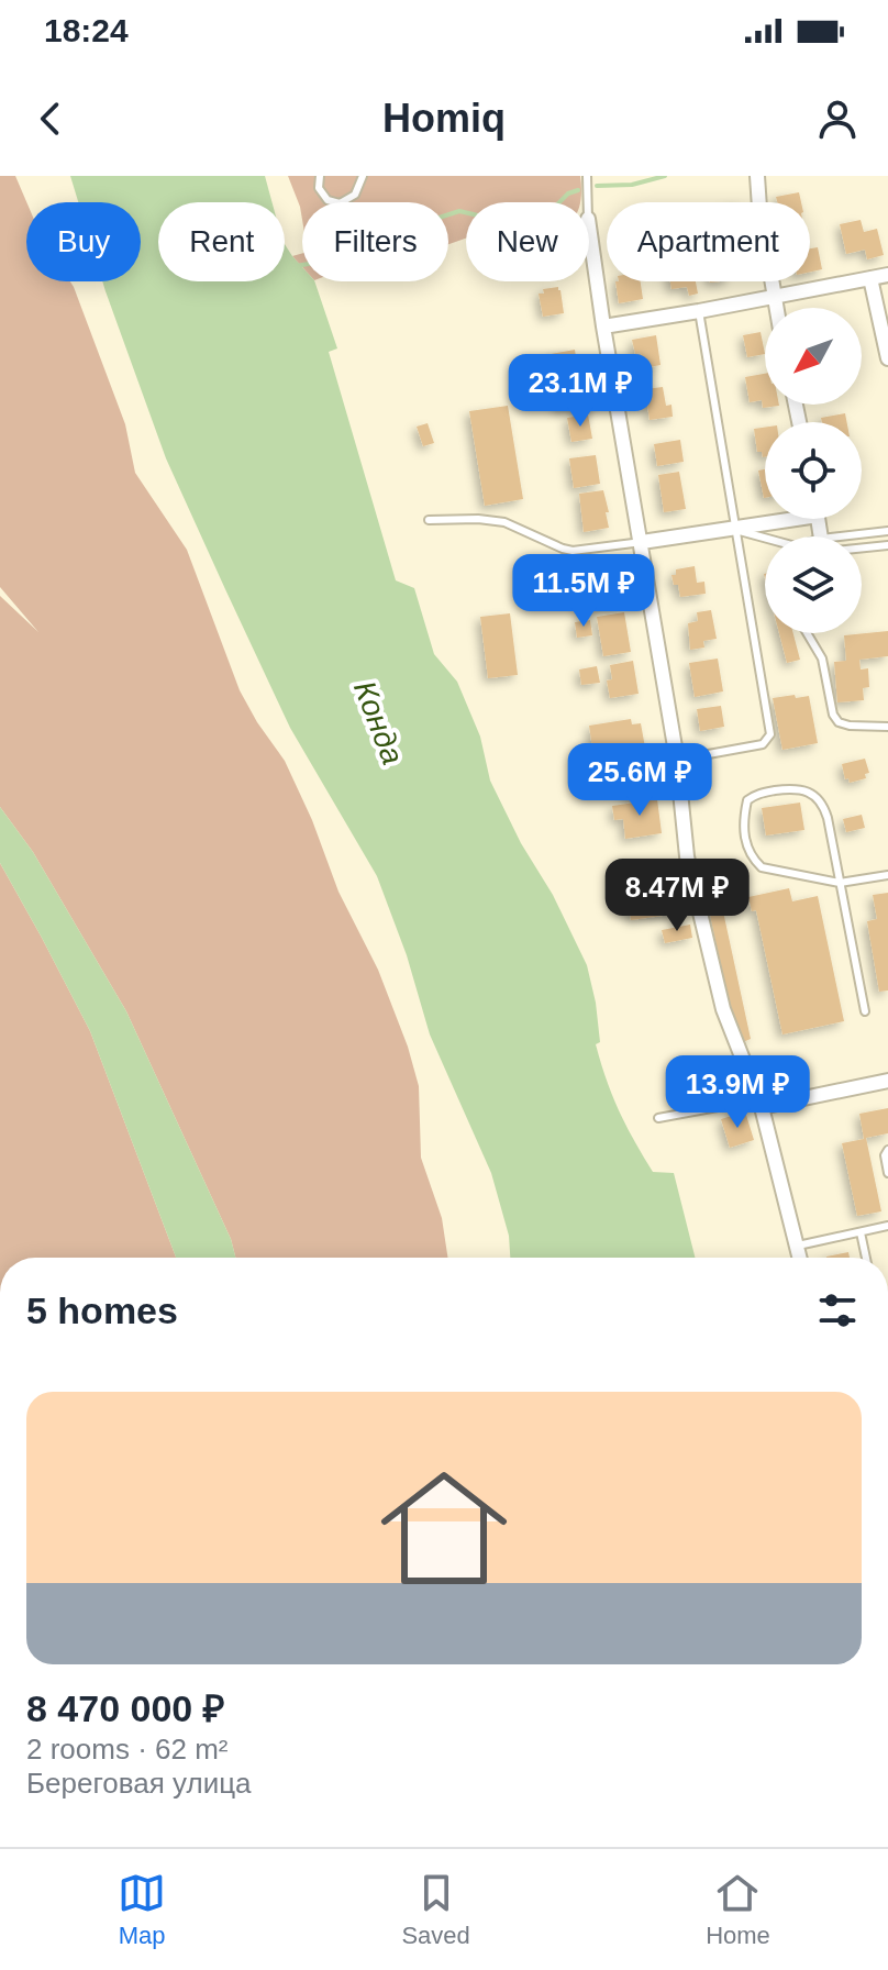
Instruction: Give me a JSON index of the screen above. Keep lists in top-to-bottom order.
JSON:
{
  "water": ["Конда"],
  "north": "bottom left",
  "page": {
    "status": "18:24",
    "header": "Homiq",
    "chip": [
      "Buy",
      "Rent",
      "Filters",
      "New",
      "Apartment"
    ],
    "price": [
      "23.1M ₽",
      "11.5M ₽",
      "25.6M ₽",
      "8.47M ₽",
      "13.9M ₽"
    ],
    "heading": "5 homes",
    "list": [
      {
        "name": "8 470 000 ₽",
        "note": "2 rooms · 62 m² · Береговая улица"
      }
    ],
    "tabs": ["Map", "Saved", "Home"]
  }
}
